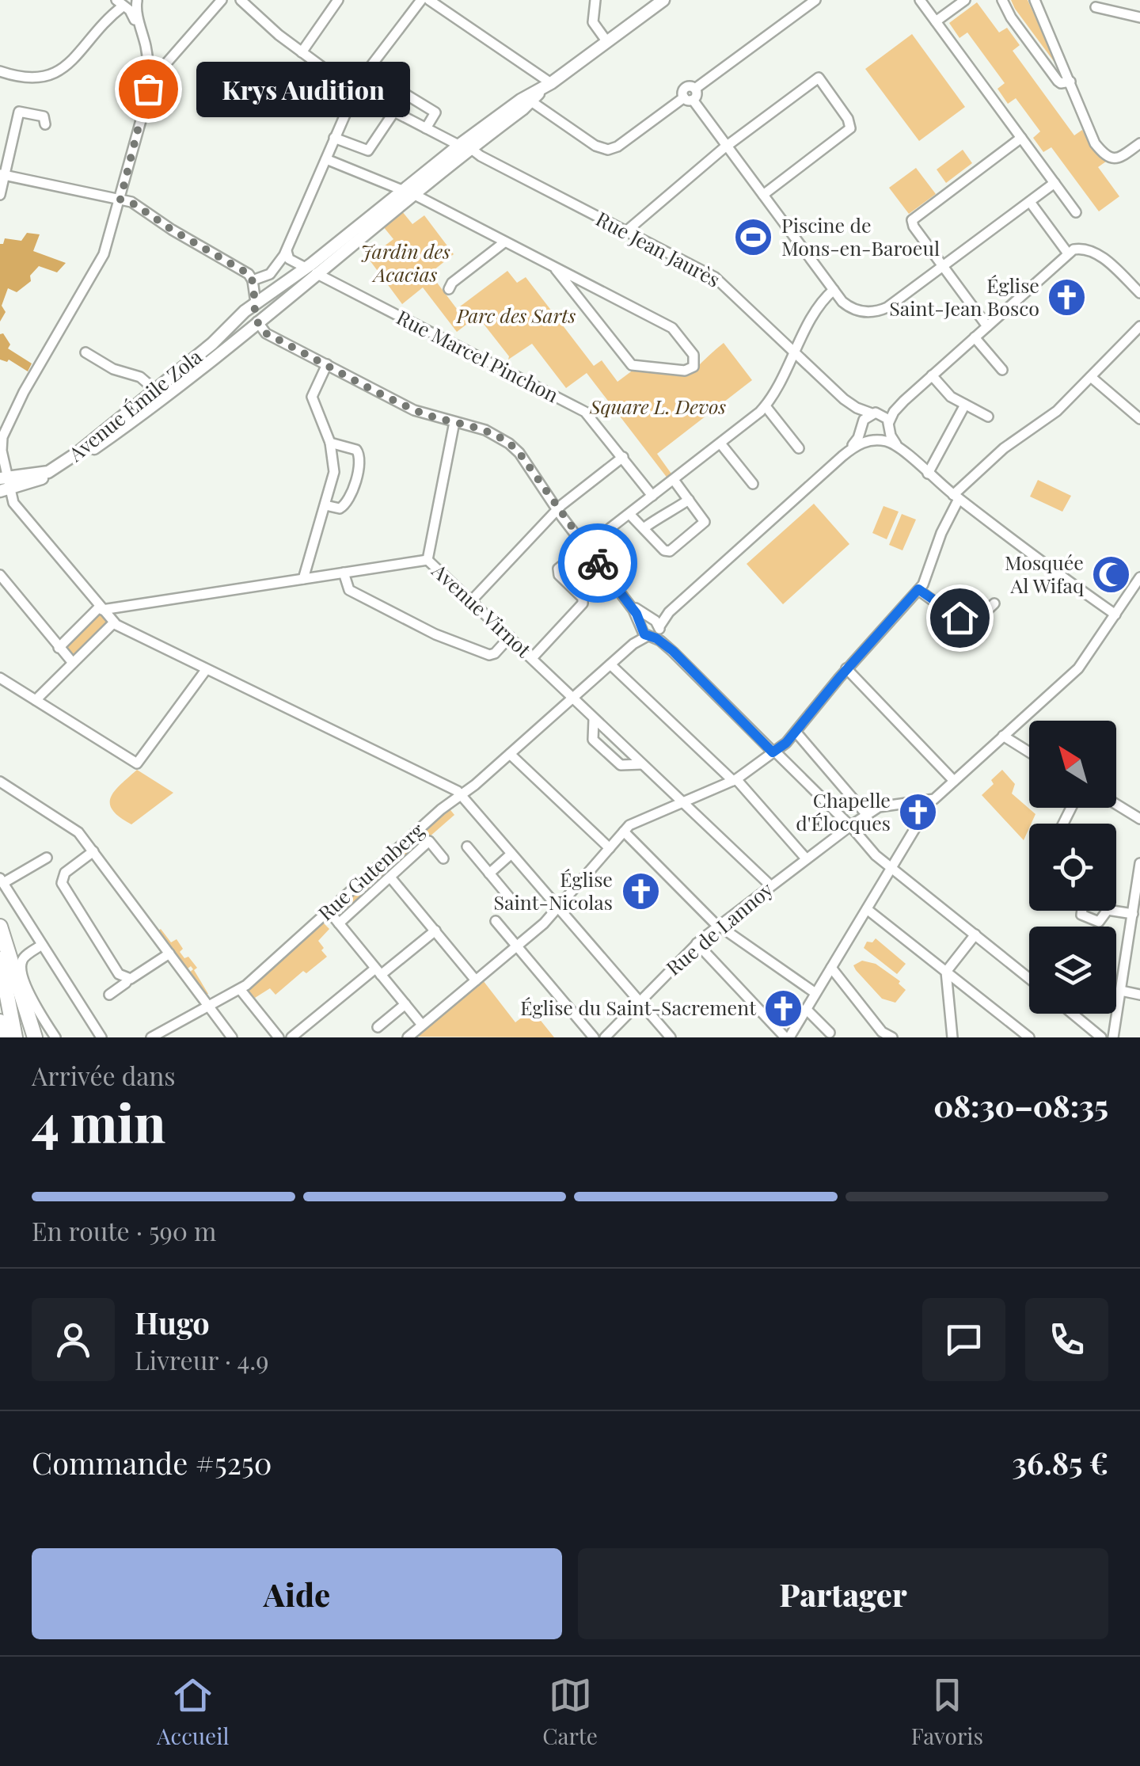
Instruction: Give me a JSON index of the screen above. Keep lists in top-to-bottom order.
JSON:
{
  "streets": {
    "main road": ["Avenue Émile Zola"],
    "street": [
      "Rue Jean Jaurès",
      "Rue Marcel Pinchon",
      "Avenue Virnot",
      "Rue Gutenberg",
      "Rue de Lannoy"
    ]
  },
  "crossings": [
    ["Rue Marcel Pinchon", "Avenue Émile Zola"],
    ["Avenue Virnot", "Rue Gutenberg"],
    ["Avenue Virnot", "Rue de Lannoy"]
  ],
  "parks": ["Jardin des Acacias", "Parc des Sarts", "Square L. Devos"],
  "places": {
    "other": ["Krys Audition"],
    "sports": ["Piscine de Mons-en-Baroeul"],
    "church": [
      "Église Saint-Jean Bosco",
      "Chapelle d'Élocques",
      "Église Saint-Nicolas",
      "Église du Saint-Sacrement"
    ],
    "mosque": ["Mosquée Al Wifaq"]
  },
  "north": "top left",
  "page": {
    "bubble": "Krys Audition",
    "heading": ["4 min", "Arrivée dans", "08:30–08:35"],
    "panel": [
      "Hugo",
      "Livreur · 4.9",
      "Commande #5250",
      "36.85 €"
    ],
    "bar": "En route · 590 m",
    "buttons": ["Aide", "Partager"],
    "tabs": ["Accueil", "Carte", "Favoris"]
  }
}
